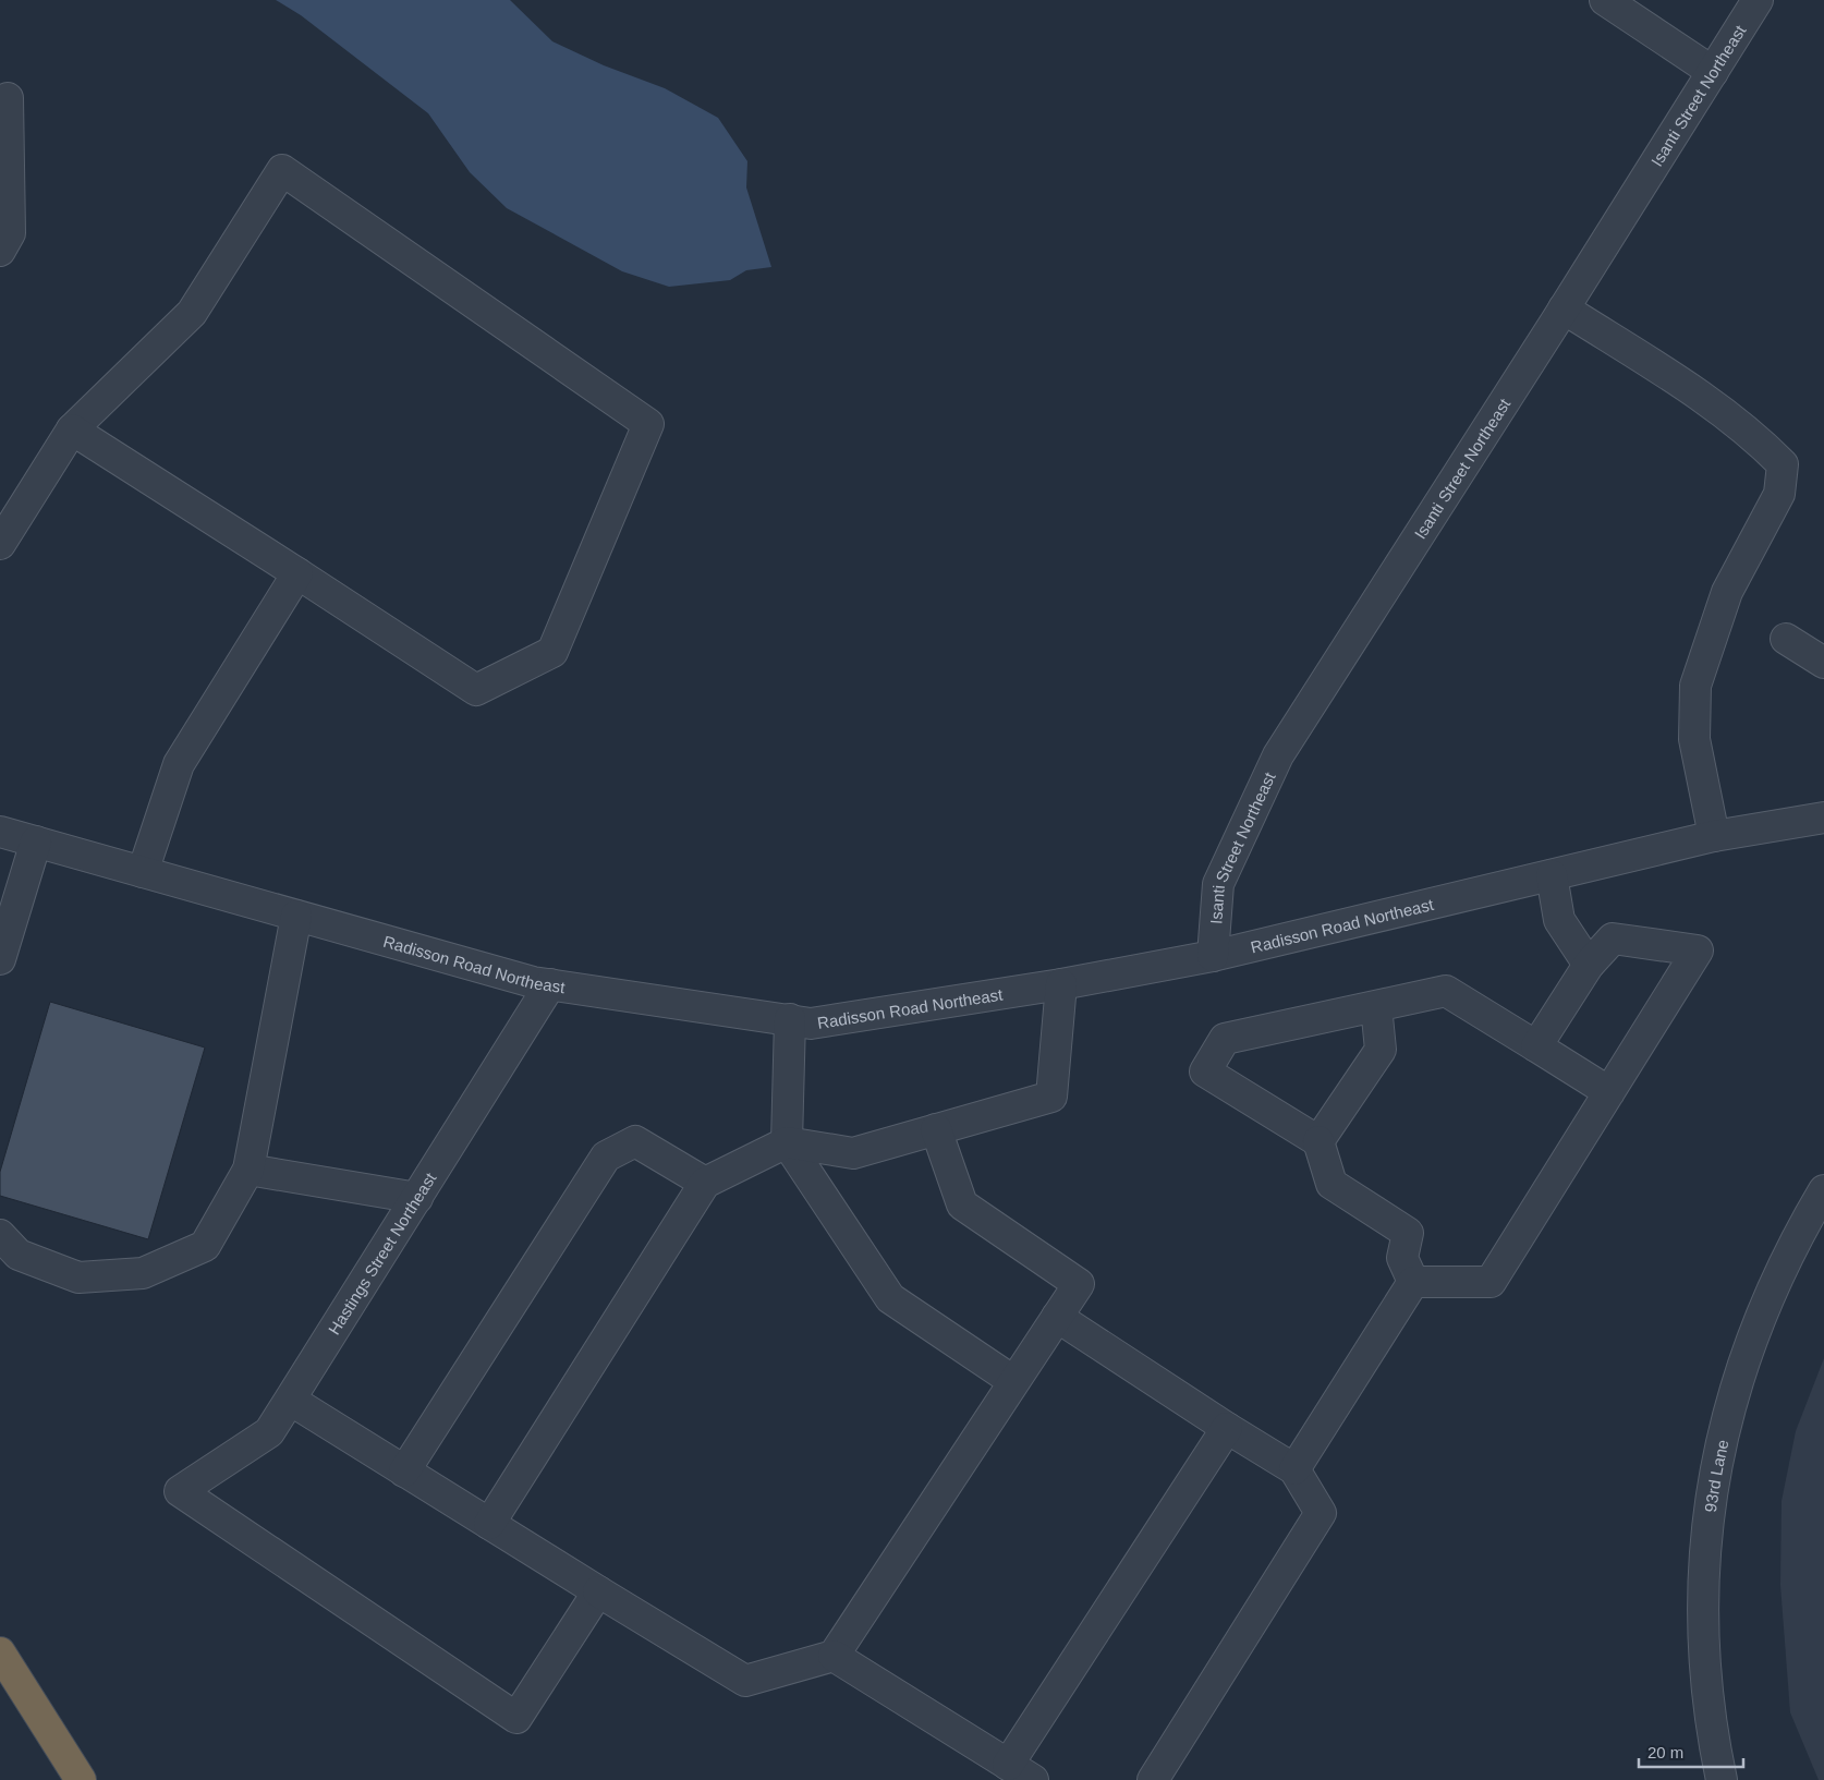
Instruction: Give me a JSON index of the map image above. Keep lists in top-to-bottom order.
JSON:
{
  "streets": {
    "street": [
      "Isanti Street Northeast",
      "Radisson Road Northeast",
      "Hastings Street Northeast",
      "93rd Lane"
    ]
  },
  "crossings": [
    ["Isanti Street Northeast", "Radisson Road Northeast"],
    ["Radisson Road Northeast", "Hastings Street Northeast"]
  ],
  "scale_bar": "20 m"
}
